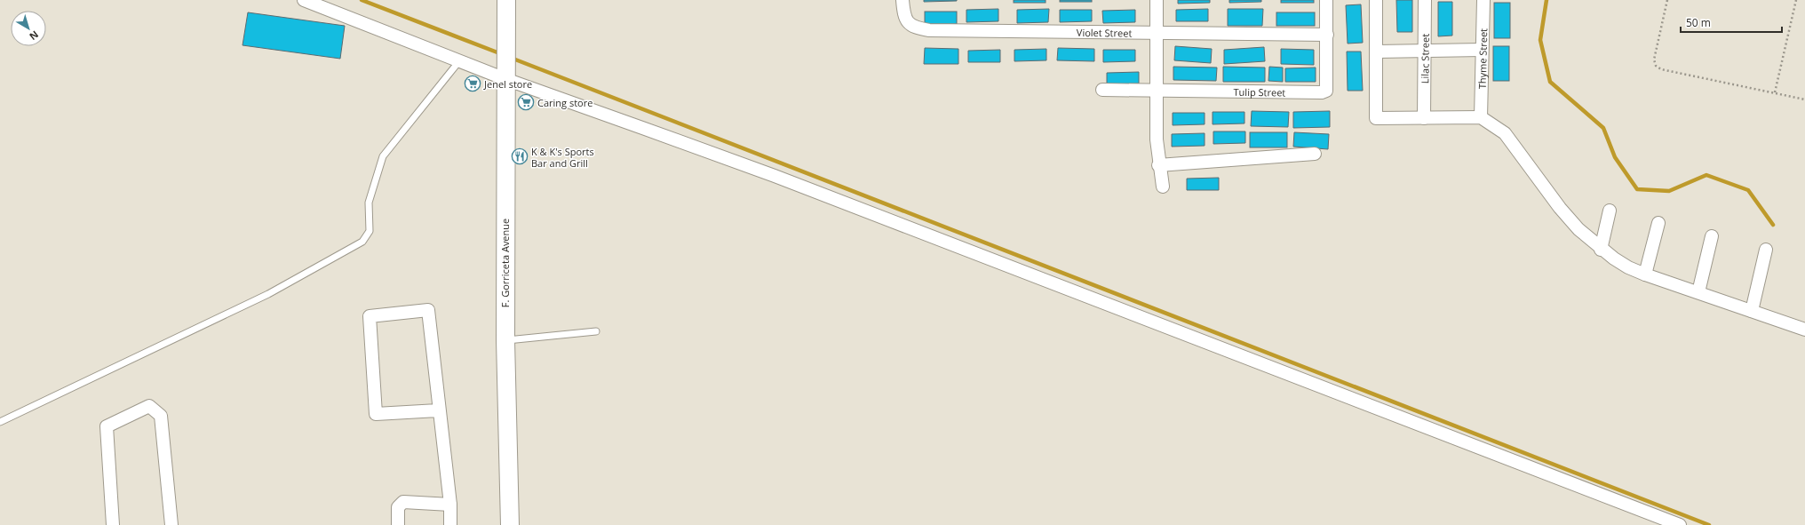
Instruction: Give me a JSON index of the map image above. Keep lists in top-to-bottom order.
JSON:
{
  "streets": {
    "main road": ["F. Gorriceta Avenue"],
    "street": [
      "Violet Street",
      "Lilac Street",
      "Thyme Street",
      "Tulip Street"
    ]
  },
  "crossings": [
    ["Violet Street", "Tulip Street"]
  ],
  "places": {
    "supermarket": ["Jenel store", "Caring store"],
    "restaurant": ["K & K's Sports Bar and Grill"]
  },
  "scale_bar": "50 m",
  "north": "bottom right"
}
